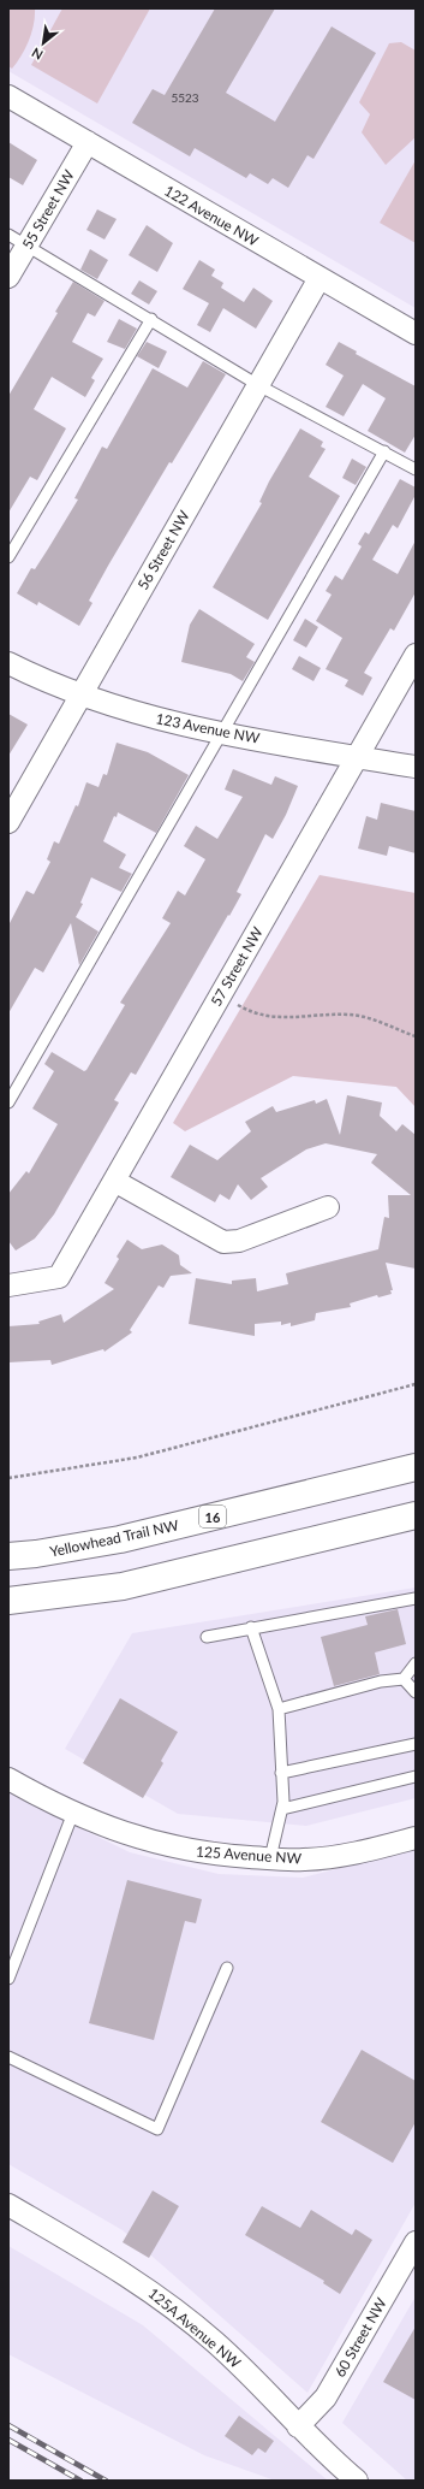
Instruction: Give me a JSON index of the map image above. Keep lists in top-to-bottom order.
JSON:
{
  "streets": {
    "highway": ["16", "Yellowhead Trail NW"],
    "street": [
      "55 Street NW",
      "122 Avenue NW",
      "56 Street NW",
      "123 Avenue NW",
      "57 Street NW",
      "125 Avenue NW",
      "125A Avenue NW",
      "60 Street NW"
    ]
  },
  "crossings": [
    ["55 Street NW", "122 Avenue NW"],
    ["122 Avenue NW", "56 Street NW"],
    ["56 Street NW", "123 Avenue NW"],
    ["123 Avenue NW", "57 Street NW"],
    ["125A Avenue NW", "60 Street NW"]
  ],
  "house_numbers": ["5523"],
  "north": "bottom left"
}
